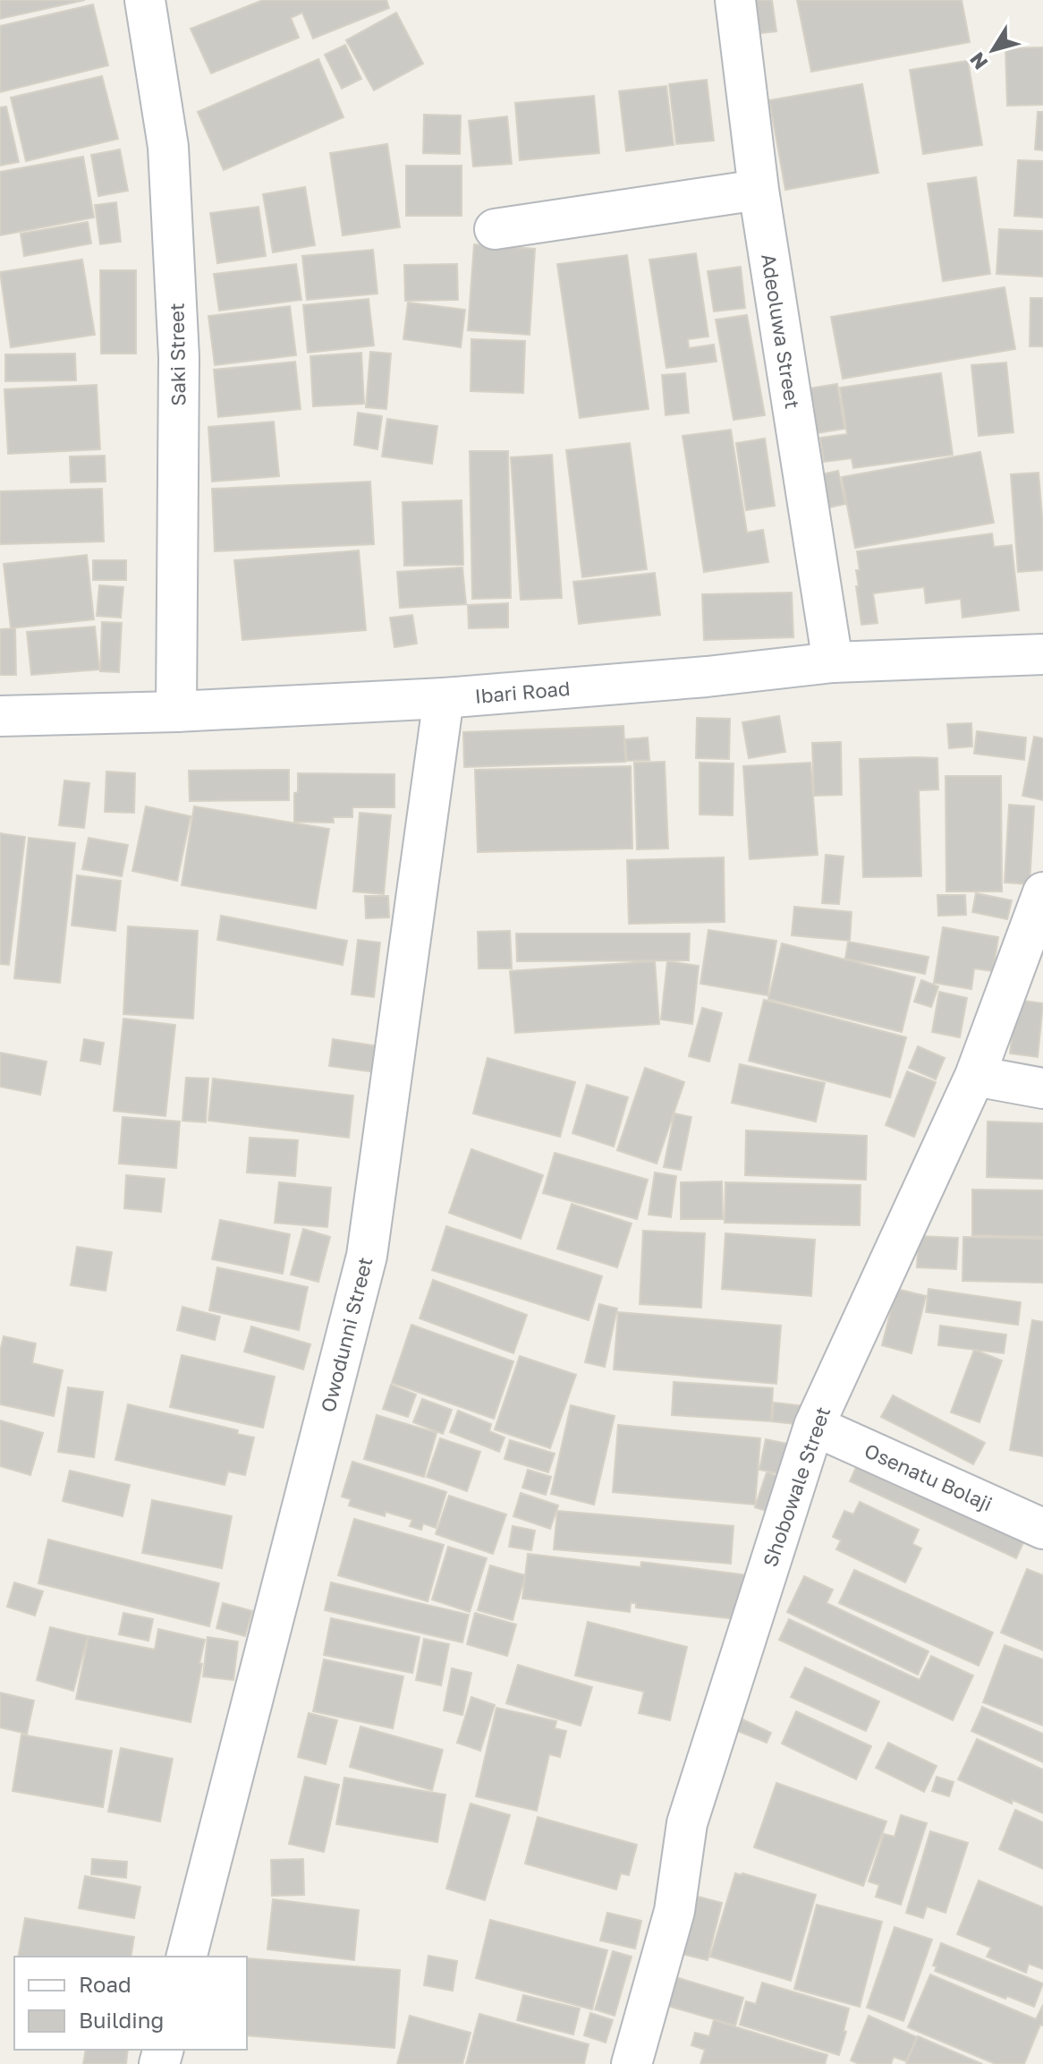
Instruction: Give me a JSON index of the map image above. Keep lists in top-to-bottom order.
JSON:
{
  "streets": {
    "street": [
      "Adeoluwa Street",
      "Saki Street",
      "Ibari Road",
      "Owodunni Street",
      "Osenatu Bolaji",
      "Shobowale Street"
    ]
  },
  "crossings": [
    ["Adeoluwa Street", "Ibari Road"],
    ["Saki Street", "Ibari Road"],
    ["Ibari Road", "Owodunni Street"],
    ["Osenatu Bolaji", "Shobowale Street"]
  ],
  "legend": ["Road", "Building"],
  "north": "bottom left"
}
